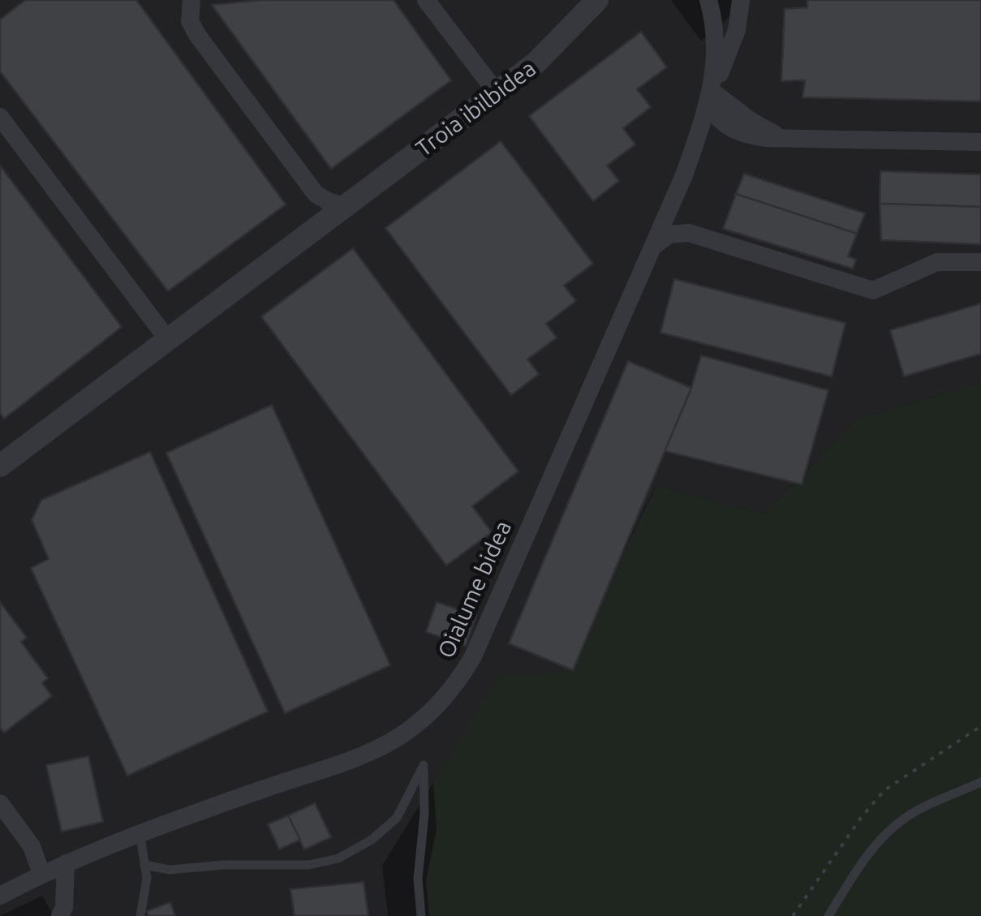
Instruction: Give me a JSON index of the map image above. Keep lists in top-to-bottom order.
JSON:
{
  "streets": {
    "street": ["Troia ibilbidea", "Oialume bidea"]
  }
}
